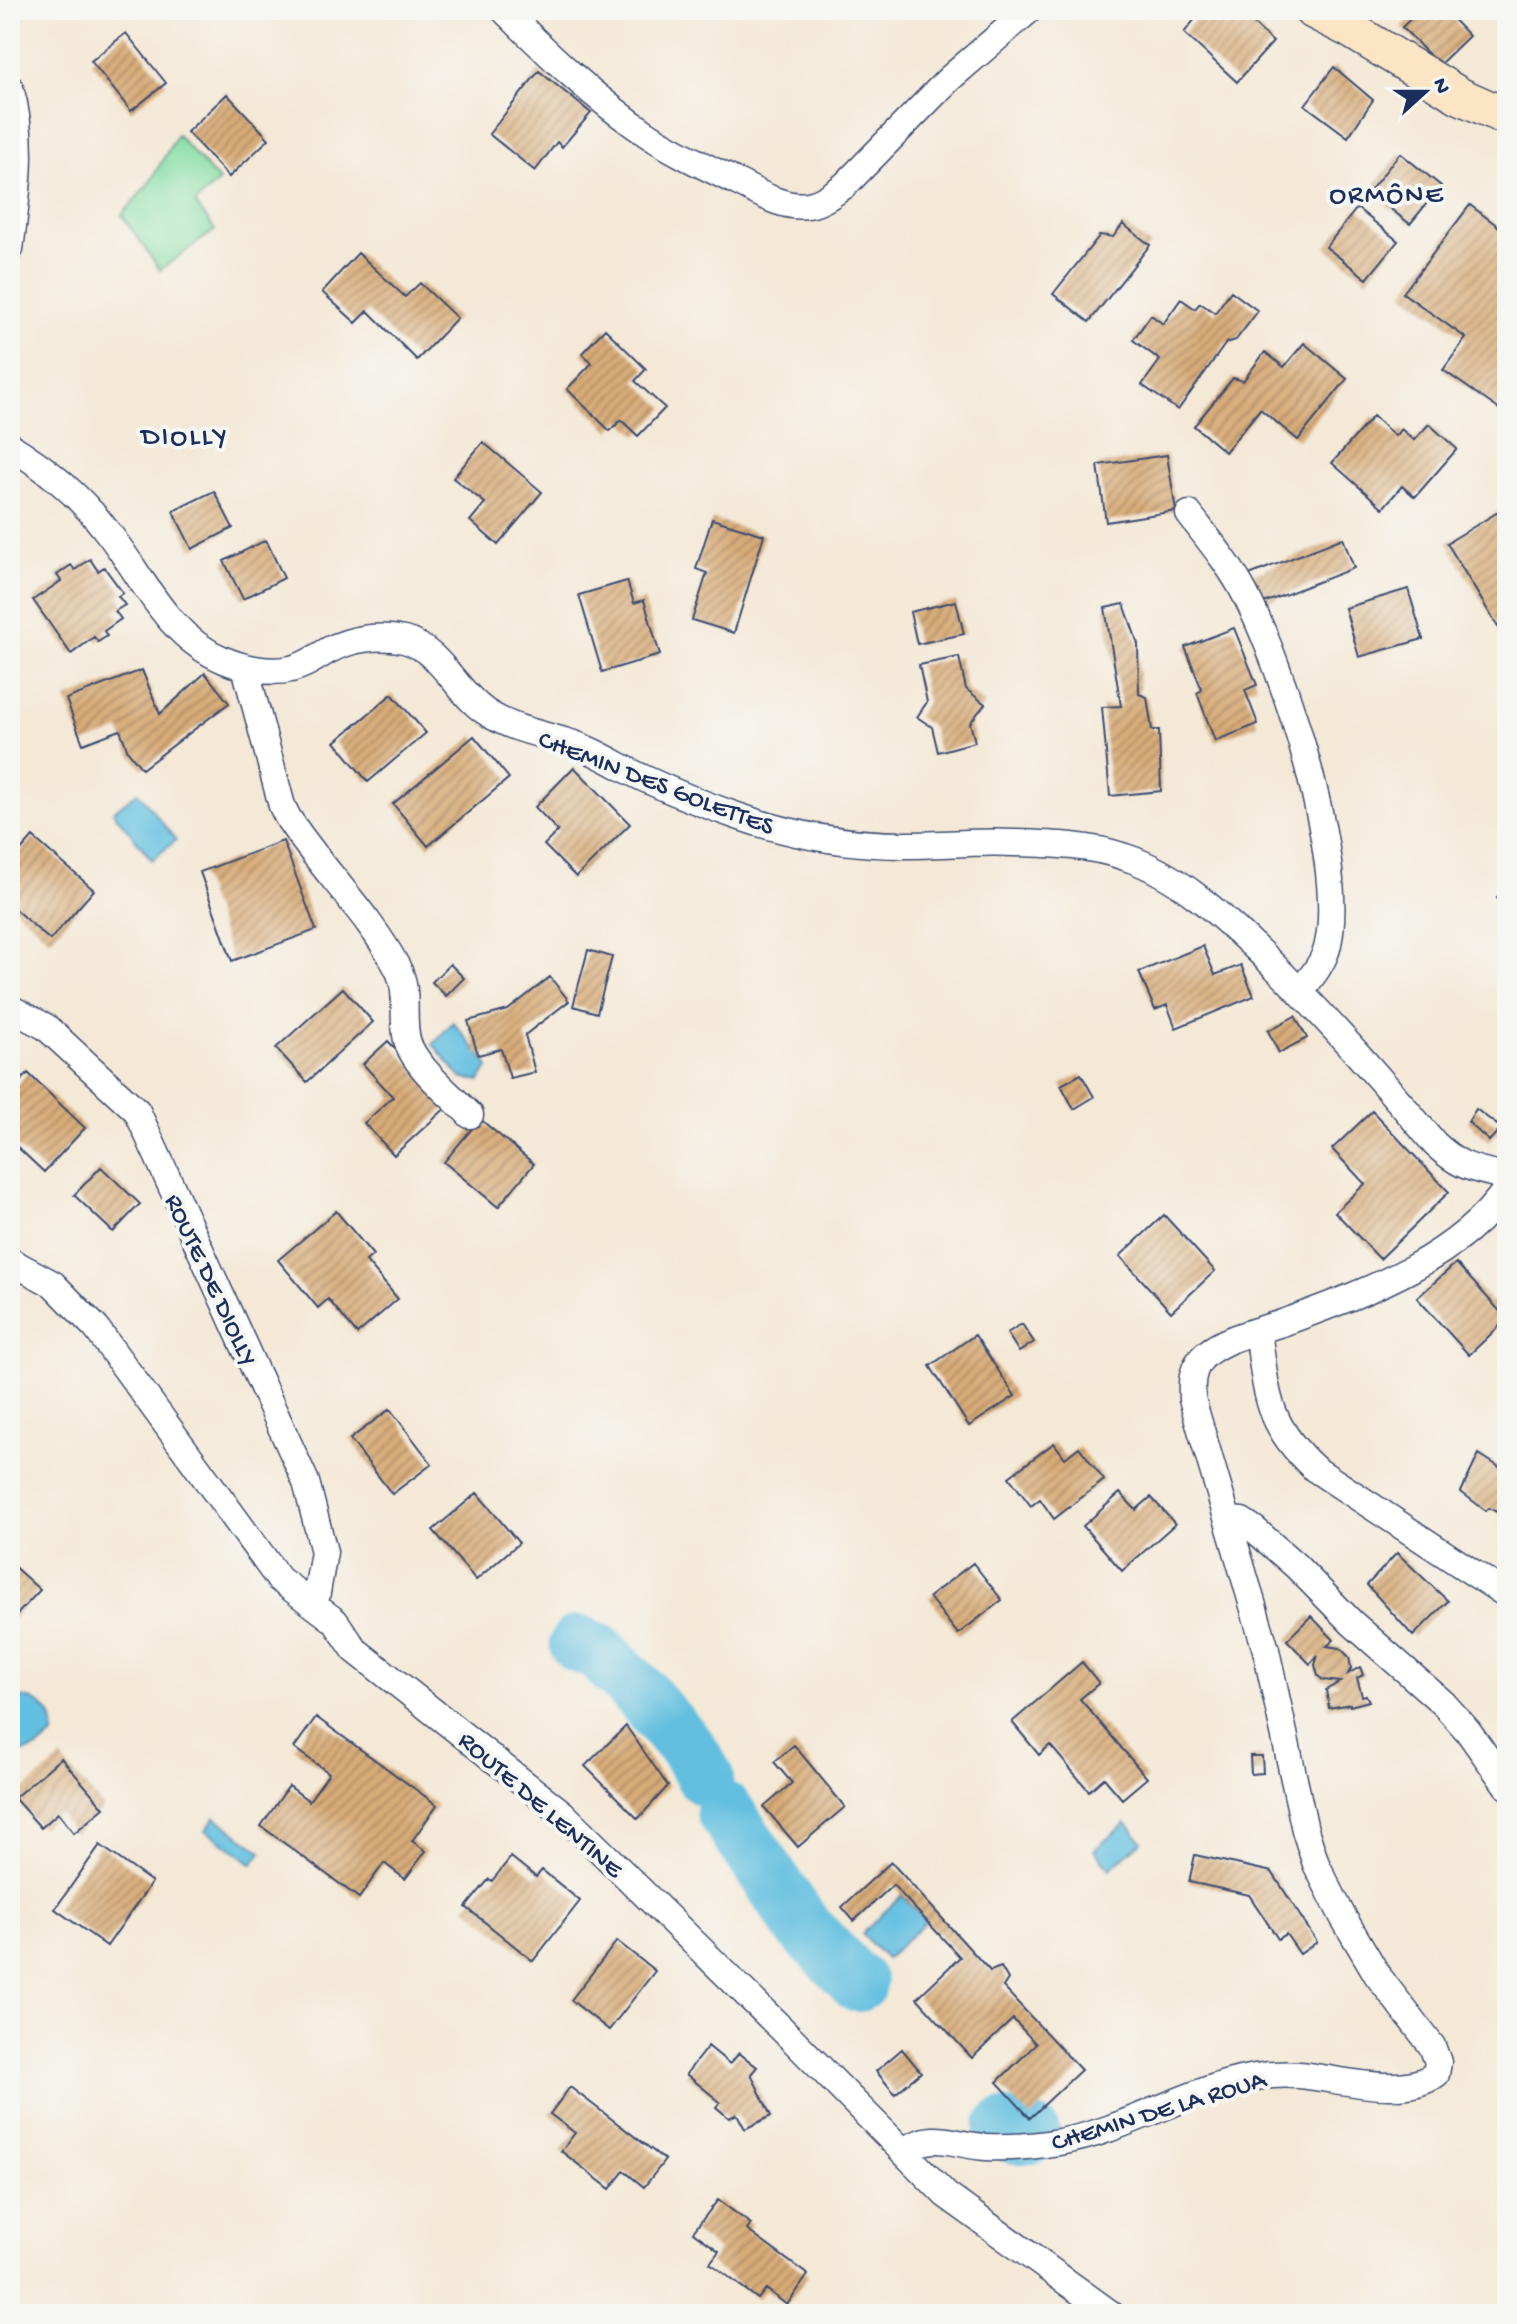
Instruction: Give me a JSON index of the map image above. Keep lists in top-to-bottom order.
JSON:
{
  "streets": {
    "street": [
      "CHEMIN DES GOLETTES",
      "ROUTE DE DIOLLY",
      "ROUTE DE LENTINE",
      "CHEMIN DE LA ROUA"
    ]
  },
  "crossings": [
    ["ROUTE DE DIOLLY", "ROUTE DE LENTINE"],
    ["ROUTE DE LENTINE", "CHEMIN DE LA ROUA"]
  ],
  "districts": ["ORMÔNE", "DIOLLY"],
  "north": "right"
}
